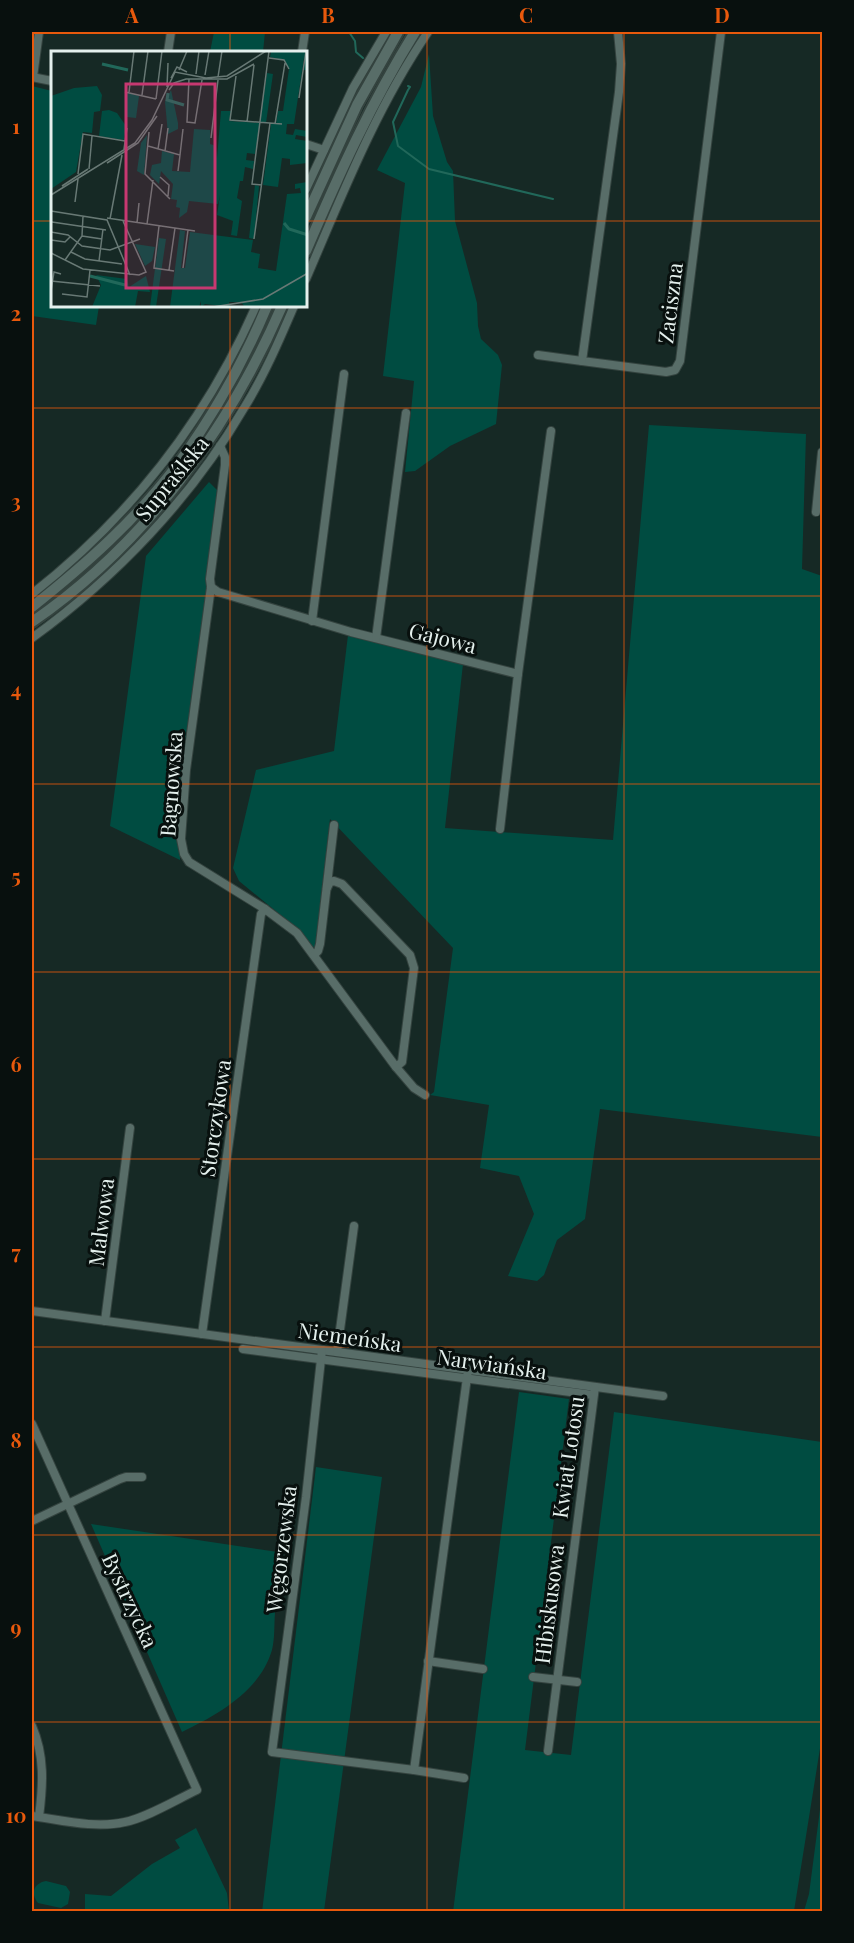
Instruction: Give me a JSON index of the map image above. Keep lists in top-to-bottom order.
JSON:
{
  "streets": {
    "street": [
      "Zaciszna",
      "Supraślska",
      "Gajowa",
      "Bagnowska",
      "Storczykowa",
      "Malwowa",
      "Niemeńska",
      "Narwiańska",
      "Kwiat Lotosu",
      "Węgorzewska",
      "Bystrzycka",
      "Hibiskusowa"
    ]
  },
  "crossings": [
    ["Supraślska", "Bagnowska"],
    ["Gajowa", "Bagnowska"],
    ["Bagnowska", "Storczykowa"],
    ["Storczykowa", "Niemeńska"],
    ["Malwowa", "Niemeńska"],
    ["Niemeńska", "Narwiańska"],
    ["Niemeńska", "Kwiat Lotosu"],
    ["Niemeńska", "Węgorzewska"],
    ["Narwiańska", "Węgorzewska"],
    ["Kwiat Lotosu", "Hibiskusowa"]
  ],
  "grid": {
    "columns": [
      "A",
      "B",
      "C",
      "D"
    ],
    "rows": [
      "1",
      "2",
      "3",
      "4",
      "5",
      "6",
      "7",
      "8",
      "9",
      "10"
    ]
  }
}
